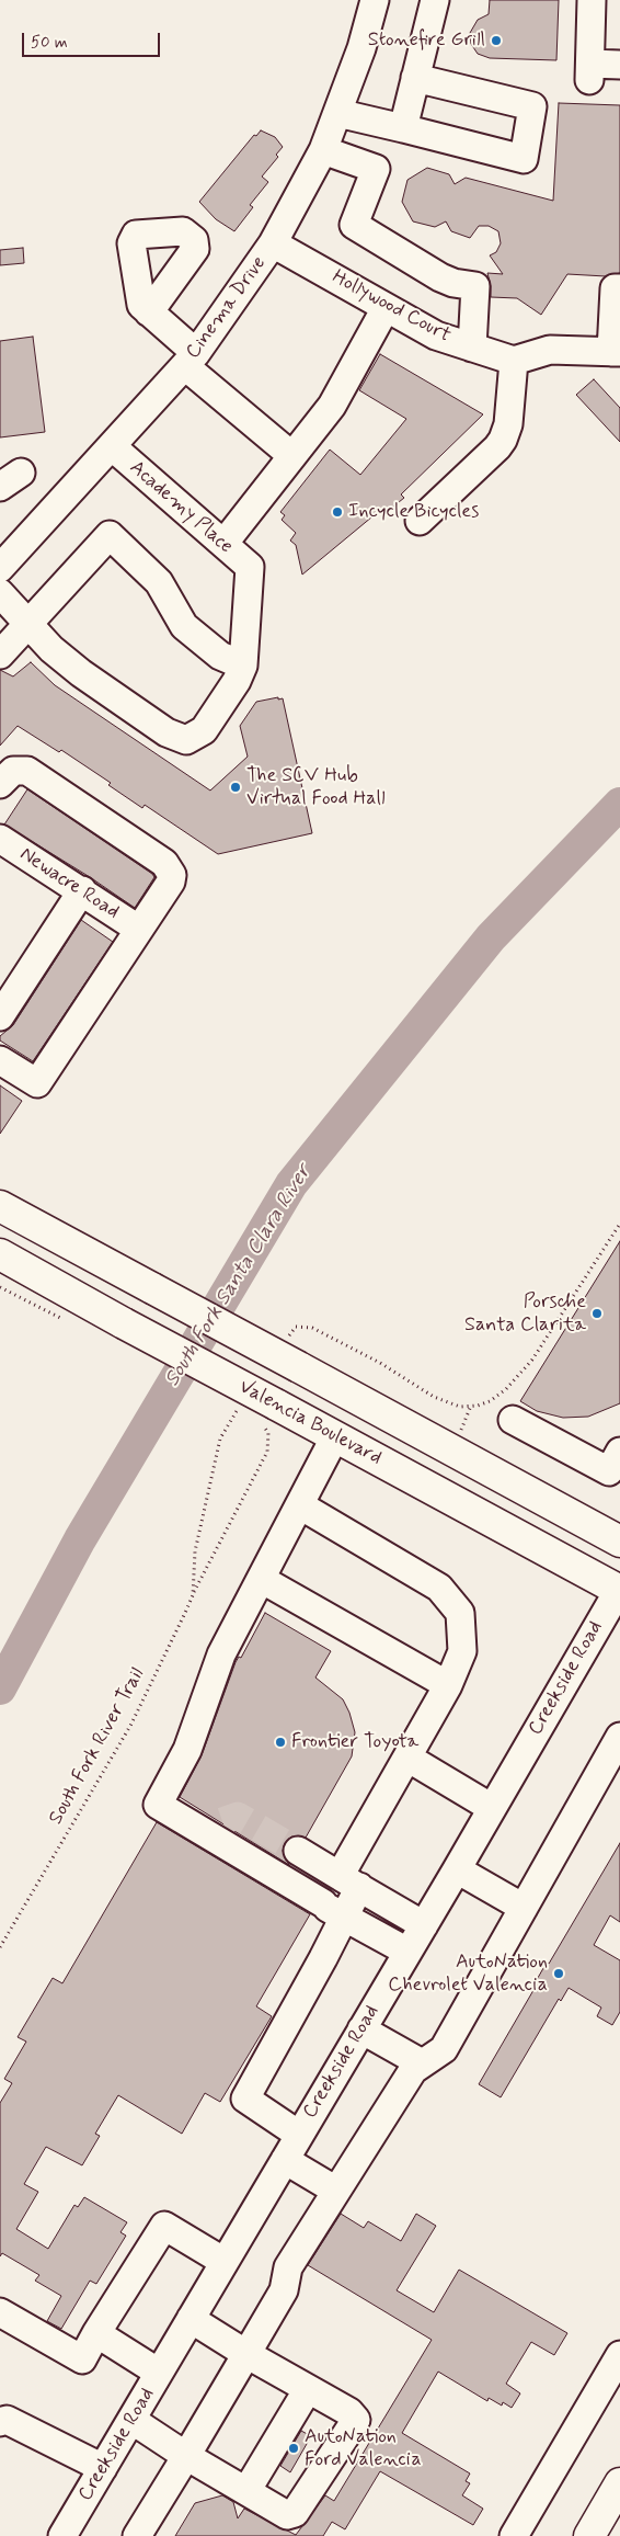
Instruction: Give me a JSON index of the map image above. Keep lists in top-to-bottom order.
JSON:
{
  "streets": {
    "main road": ["Valencia Boulevard"],
    "street": [
      "Hollywood Court",
      "Cinema Drive",
      "Academy Place",
      "Newacre Road",
      "Creekside Road"
    ],
    "path": ["South Fork River Trail"]
  },
  "crossings": [
    ["Hollywood Court", "Cinema Drive"],
    ["Cinema Drive", "Academy Place"],
    ["Valencia Boulevard", "Creekside Road"]
  ],
  "water": ["South Fork Santa Clara River"],
  "places": [
    "Stonefire Grill",
    "Incycle Bicycles",
    "The SCV Hub Virtual Food Hall",
    "Porsche Santa Clarita",
    "Frontier Toyota",
    "AutoNation Chevrolet Valencia",
    "AutoNation Ford Valencia"
  ],
  "scale_bar": "50 m"
}
